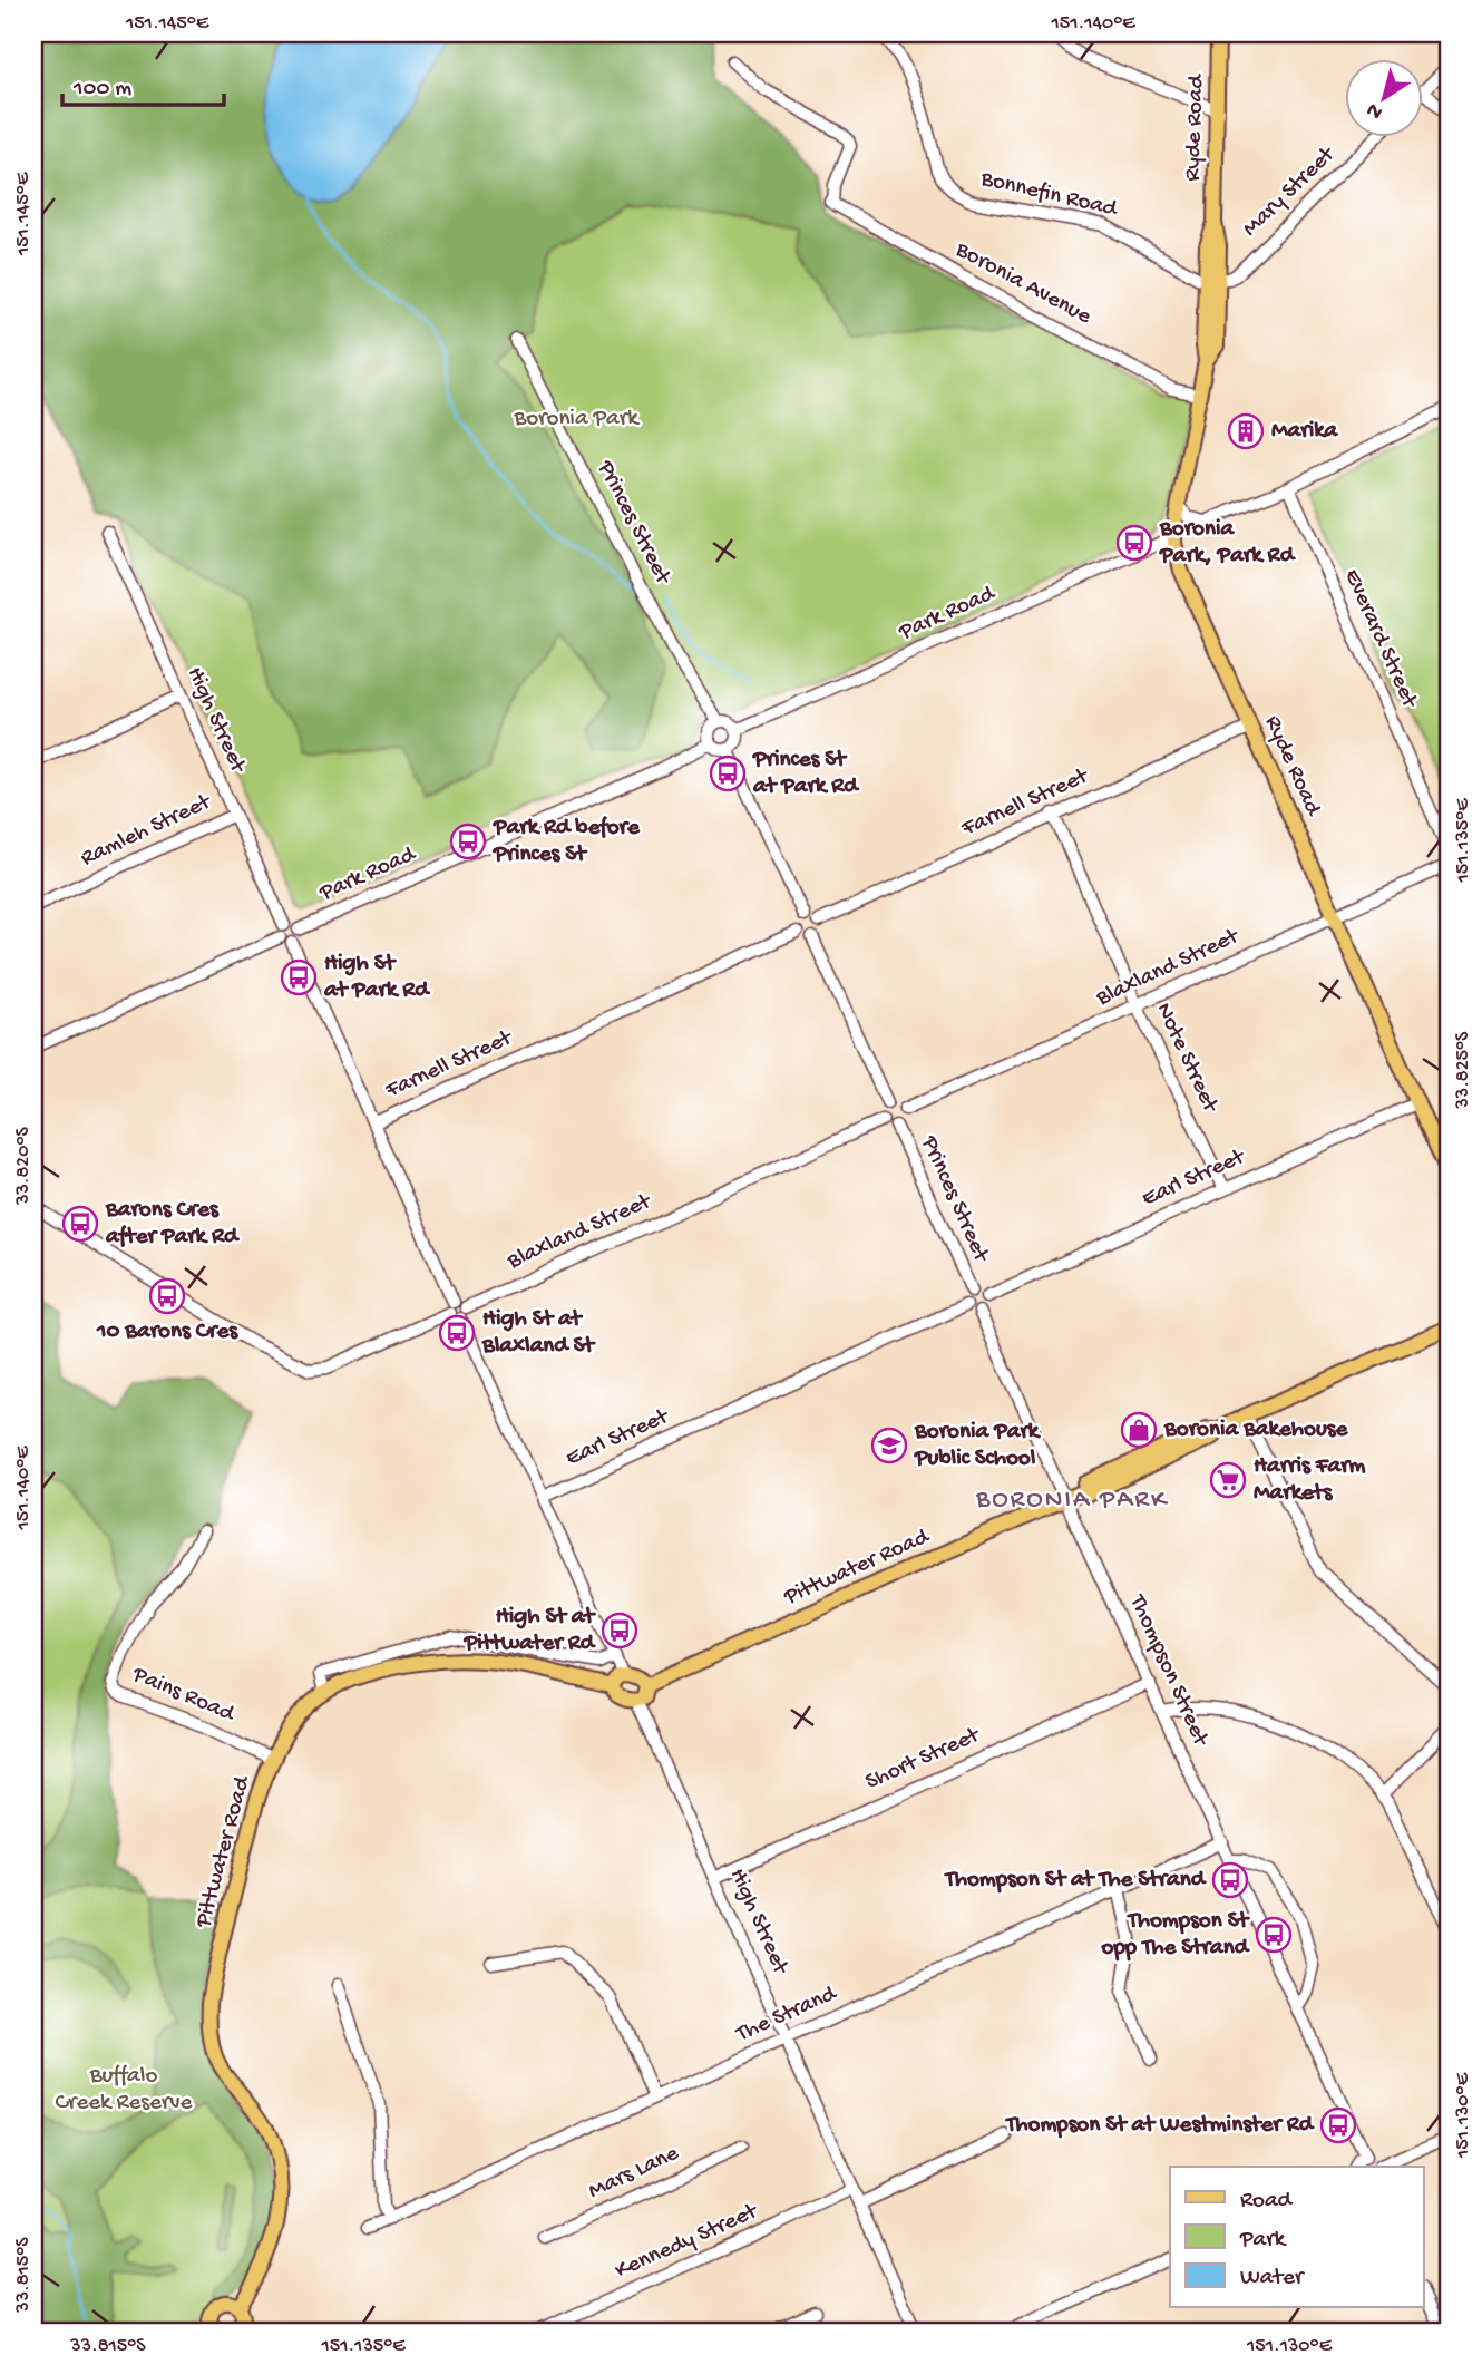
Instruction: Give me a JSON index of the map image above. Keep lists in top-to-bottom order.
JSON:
{
  "streets": {
    "main road": ["Ryde Road", "Pittwater Road"],
    "street": [
      "Mary Street",
      "Bonnefin Road",
      "Boronia Avenue",
      "Princes Street",
      "Park Road",
      "Everard Street",
      "High Street",
      "Farnell Street",
      "Ramleh Street",
      "Blaxland Street",
      "Note Street",
      "Earl Street",
      "Thompson Street",
      "Pains Road",
      "Short Street",
      "The Strand",
      "Mars Lane",
      "Kennedy Street"
    ]
  },
  "crossings": [
    ["Ryde Road", "Mary Street"],
    ["Ryde Road", "Bonnefin Road"],
    ["Ryde Road", "Boronia Avenue"],
    ["Ryde Road", "Park Road"],
    ["Ryde Road", "Farnell Street"],
    ["Ryde Road", "Blaxland Street"],
    ["Ryde Road", "Earl Street"],
    ["Mary Street", "Bonnefin Road"],
    ["Princes Street", "Park Road"],
    ["Princes Street", "Blaxland Street"],
    ["Princes Street", "Earl Street"],
    ["Park Road", "High Street"],
    ["High Street", "Ramleh Street"],
    ["High Street", "Pittwater Road"],
    ["High Street", "Short Street"],
    ["High Street", "The Strand"],
    ["High Street", "Kennedy Street"],
    ["Farnell Street", "Note Street"],
    ["Blaxland Street", "Note Street"],
    ["Note Street", "Earl Street"],
    ["Pittwater Road", "Thompson Street"],
    ["Pittwater Road", "Pains Road"],
    ["Thompson Street", "Short Street"],
    ["Thompson Street", "The Strand"]
  ],
  "districts": ["BORONIA PARK"],
  "parks": ["Boronia Park", "Buffalo Creek Reserve"],
  "places": {
    "building": ["Marika"],
    "bus stop": [
      "Boronia Park, Park Rd",
      "Princes St at Park Rd",
      "Park Rd before Princes St",
      "High St at Park Rd",
      "Barons Cres after Park Rd",
      "10 Barons Cres",
      "High St at Blaxland St",
      "High St at Pittwater Rd",
      "Thompson St at The Strand",
      "Thompson St opp The Strand",
      "Thompson St at Westminster Rd"
    ],
    "shop": ["Boronia Bakehouse"],
    "school or university": ["Boronia Park Public School"],
    "supermarket": ["Harris Farm Markets"]
  },
  "legend": ["Road", "Park", "Water"],
  "scale_bar": "100 m",
  "north": "bottom left",
  "coordinates": [
    "151.145°E",
    "151.140°E",
    "151.135°E",
    "33.825°S",
    "33.820°S",
    "151.130°E",
    "33.815°S"
  ]
}
